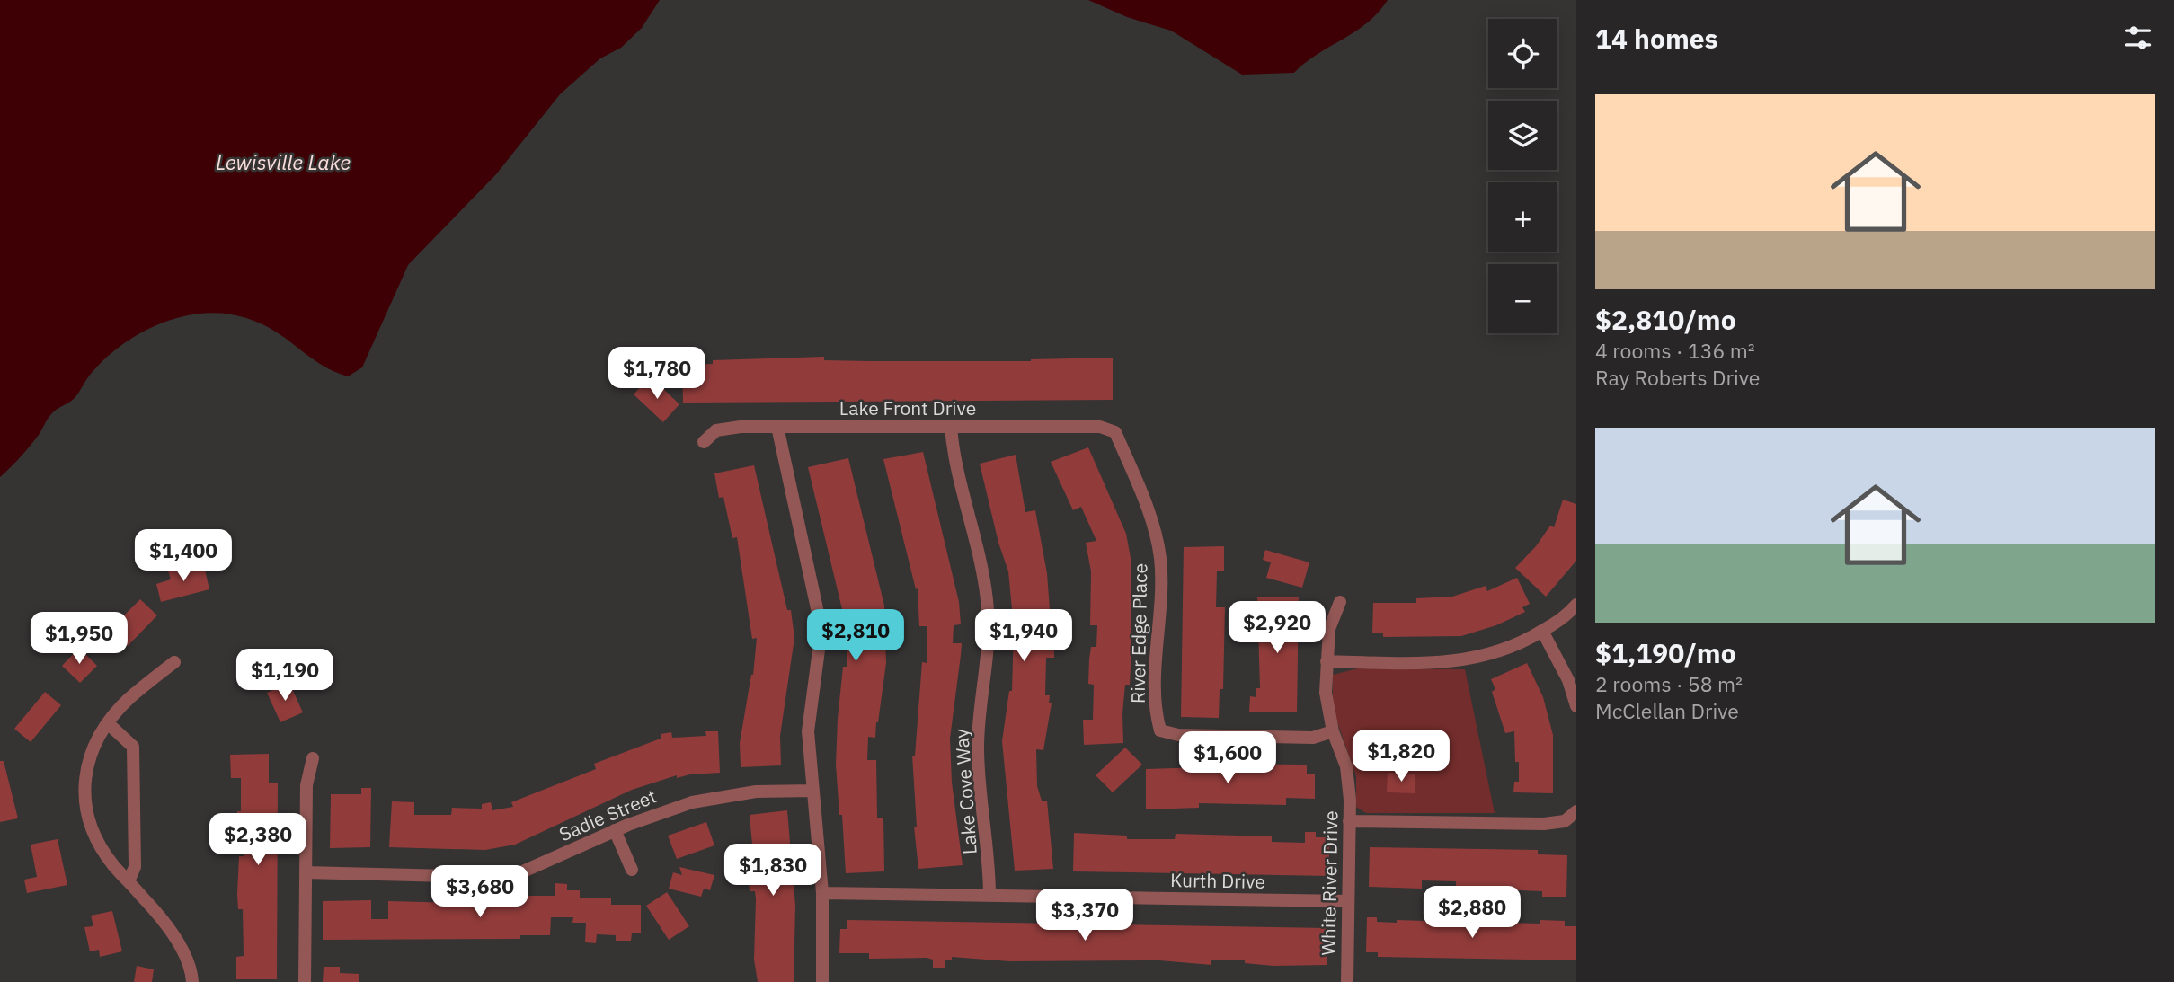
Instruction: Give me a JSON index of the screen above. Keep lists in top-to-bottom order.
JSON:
{
  "streets": {
    "street": [
      "Lake Front Drive",
      "River Edge Place",
      "Lake Cove Way",
      "Sadie Street",
      "Kurth Drive",
      "White River Drive"
    ]
  },
  "crossings": [
    ["Lake Front Drive", "River Edge Place"],
    ["Lake Front Drive", "Lake Cove Way"],
    ["River Edge Place", "White River Drive"],
    ["Lake Cove Way", "Kurth Drive"],
    ["Kurth Drive", "White River Drive"]
  ],
  "water": ["Lewisville Lake"],
  "page": {
    "heading": "14 homes",
    "map_buttons": ["+", "−"],
    "list": [
      {
        "name": "$2,810/mo",
        "note": "4 rooms · 136 m² · Ray Roberts Drive"
      },
      {
        "name": "$1,190/mo",
        "note": "2 rooms · 58 m² · McClellan Drive"
      }
    ],
    "price": [
      "$1,780",
      "$1,400",
      "$2,920",
      "$2,810",
      "$1,940",
      "$1,950",
      "$1,190",
      "$1,820",
      "$1,600",
      "$2,380",
      "$1,830",
      "$3,680",
      "$2,880",
      "$3,370"
    ]
  }
}
